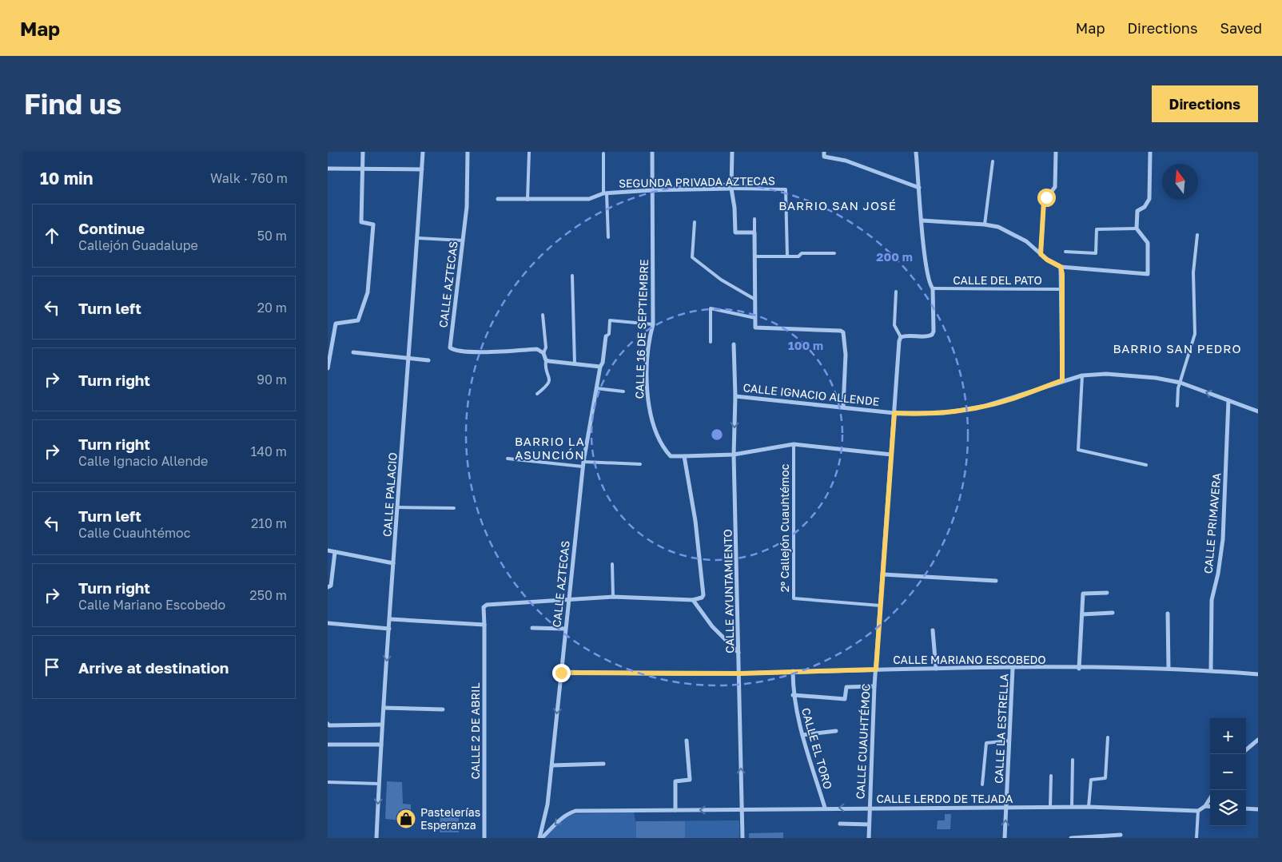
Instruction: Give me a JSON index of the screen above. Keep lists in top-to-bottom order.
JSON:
{
  "streets": {
    "street": [
      "SEGUNDA PRIVADA AZTECAS",
      "CALLE AZTECAS",
      "CALLE 16 DE SEPTIEMBRE",
      "CALLE IGNACIO ALLENDE",
      "CALLE PALACIO",
      "CALLE PRIMAVERA",
      "CALLE AYUNTAMIENTO",
      "CALLE MARIANO ESCOBEDO",
      "CALLE LA ESTRELLA",
      "CALLE 2 DE ABRIL",
      "CALLE CUAUHTÉMOC",
      "CALLE EL TORO",
      "CALLE LERDO DE TEJADA"
    ],
    "lane": ["CALLE DEL PATO", "2º Callejón Cuauhtémoc"]
  },
  "crossings": [
    ["SEGUNDA PRIVADA AZTECAS", "CALLE 16 DE SEPTIEMBRE"],
    ["CALLE AZTECAS", "CALLE 16 DE SEPTIEMBRE"],
    ["CALLE AZTECAS", "CALLE MARIANO ESCOBEDO"],
    ["CALLE AZTECAS", "CALLE LERDO DE TEJADA"],
    ["CALLE IGNACIO ALLENDE", "CALLE PRIMAVERA"],
    ["CALLE IGNACIO ALLENDE", "CALLE AYUNTAMIENTO"],
    ["CALLE IGNACIO ALLENDE", "CALLE CUAUHTÉMOC"],
    ["CALLE PRIMAVERA", "CALLE MARIANO ESCOBEDO"],
    ["2º Callejón Cuauhtémoc", "CALLE CUAUHTÉMOC"],
    ["CALLE AYUNTAMIENTO", "CALLE MARIANO ESCOBEDO"],
    ["CALLE AYUNTAMIENTO", "CALLE LERDO DE TEJADA"],
    ["CALLE MARIANO ESCOBEDO", "CALLE LA ESTRELLA"],
    ["CALLE MARIANO ESCOBEDO", "CALLE CUAUHTÉMOC"],
    ["CALLE MARIANO ESCOBEDO", "CALLE EL TORO"],
    ["CALLE LA ESTRELLA", "CALLE LERDO DE TEJADA"],
    ["CALLE CUAUHTÉMOC", "CALLE EL TORO"],
    ["CALLE CUAUHTÉMOC", "CALLE LERDO DE TEJADA"],
    ["CALLE EL TORO", "CALLE LERDO DE TEJADA"]
  ],
  "one_way": ["CALLE LERDO DE TEJADA"],
  "districts": ["BARRIO SAN JOSÉ", "BARRIO SAN PEDRO", "BARRIO LA ASUNCIÓN"],
  "places": {
    "shop": ["Pastelerías Esperanza"]
  },
  "north": "top",
  "page": {
    "header": "Map",
    "nav": ["Map", "Directions", "Saved"],
    "buttons": "Directions",
    "title": "Find us",
    "heading": ["10 min", "Walk · 760 m"],
    "list": [
      ["Continue", "Callejón Guadalupe", "50 m"],
      ["Turn left", "20 m"],
      ["Turn right", "90 m"],
      ["Turn right", "Calle Ignacio Allende", "140 m"],
      ["Turn left", "Calle Cuauhtémoc", "210 m"],
      ["Turn right", "Calle Mariano Escobedo", "250 m"],
      "Arrive at destination"
    ],
    "map_buttons": ["+", "−"]
  },
  "rings": ["200 m", "100 m"]
}
